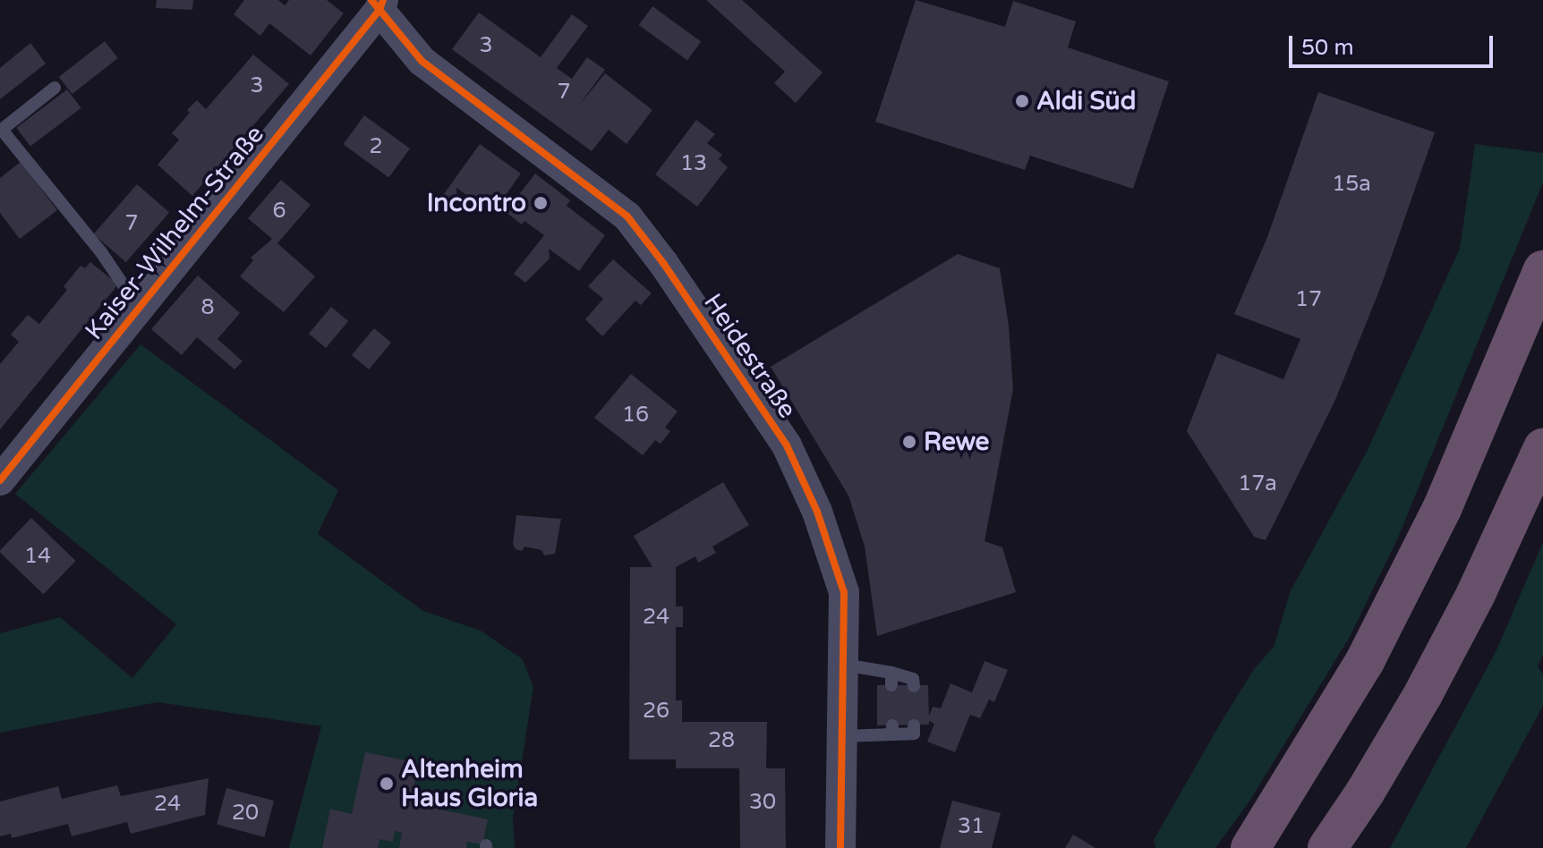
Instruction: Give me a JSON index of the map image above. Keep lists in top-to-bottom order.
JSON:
{
  "streets": {
    "street": ["Kaiser-Wilhelm-Straße", "Heidestraße"]
  },
  "crossings": [
    ["Kaiser-Wilhelm-Straße", "Heidestraße"]
  ],
  "places": [
    "Aldi Süd",
    "Incontro",
    "Rewe",
    "Altenheim Haus Gloria"
  ],
  "house_numbers": [
    "3",
    "3",
    "7",
    "2",
    "13",
    "15a",
    "6",
    "7",
    "17",
    "8",
    "16",
    "17a",
    "14",
    "24",
    "26",
    "28",
    "30",
    "24",
    "20",
    "31"
  ],
  "scale_bar": "50 m"
}
